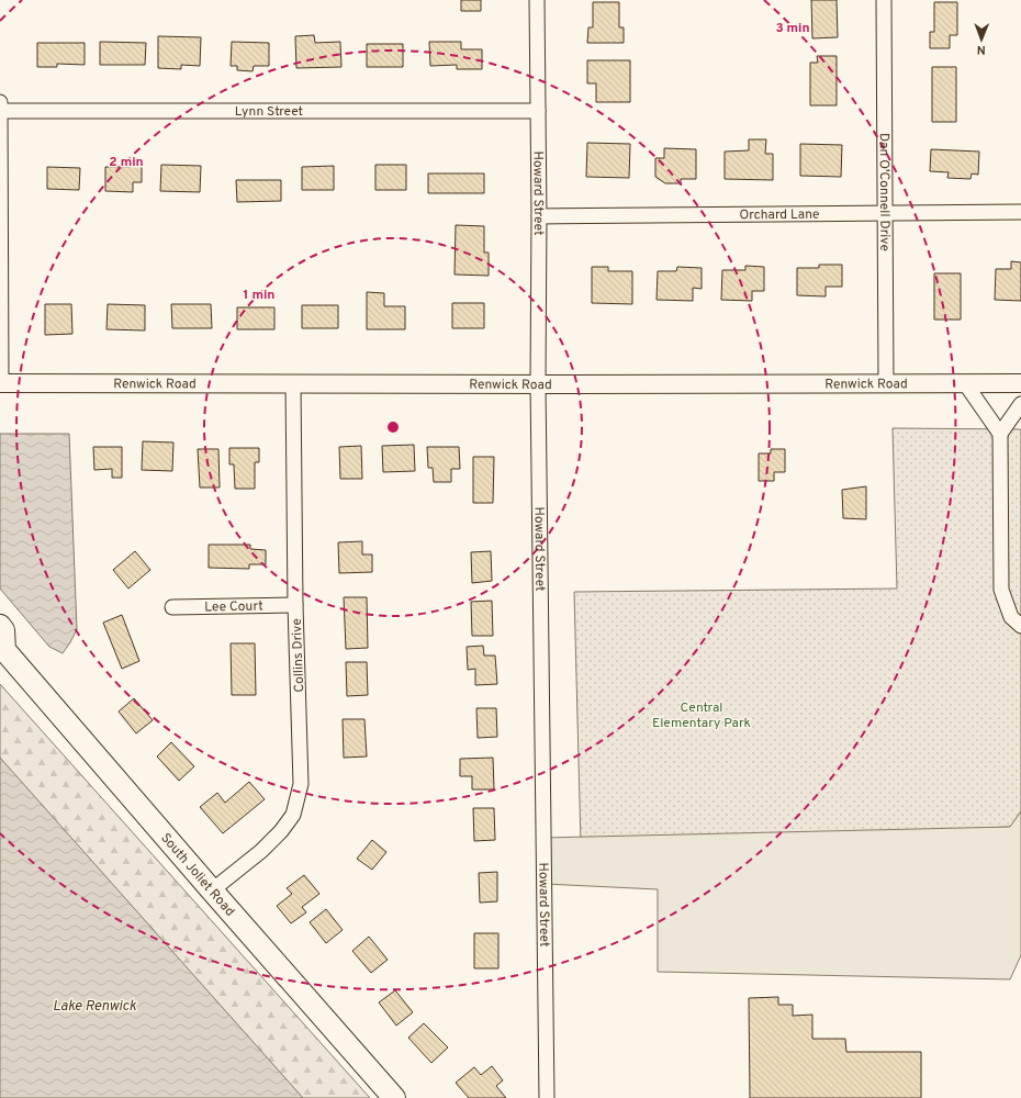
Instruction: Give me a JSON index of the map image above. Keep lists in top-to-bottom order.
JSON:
{
  "streets": {
    "main road": ["South Joliet Road"],
    "street": [
      "Lynn Street",
      "Dan O'Connell Drive",
      "Howard Street",
      "Orchard Lane",
      "Renwick Road",
      "Lee Court",
      "Collins Drive"
    ]
  },
  "crossings": [
    ["Lynn Street", "Howard Street"],
    ["Dan O'Connell Drive", "Orchard Lane"],
    ["Dan O'Connell Drive", "Renwick Road"],
    ["Howard Street", "Orchard Lane"],
    ["Howard Street", "Renwick Road"],
    ["Renwick Road", "Collins Drive"],
    ["Lee Court", "Collins Drive"],
    ["Collins Drive", "South Joliet Road"]
  ],
  "water": ["Lake Renwick"],
  "parks": ["Central Elementary Park"],
  "north": "bottom",
  "rings": ["3 min", "2 min", "1 min"]
}
